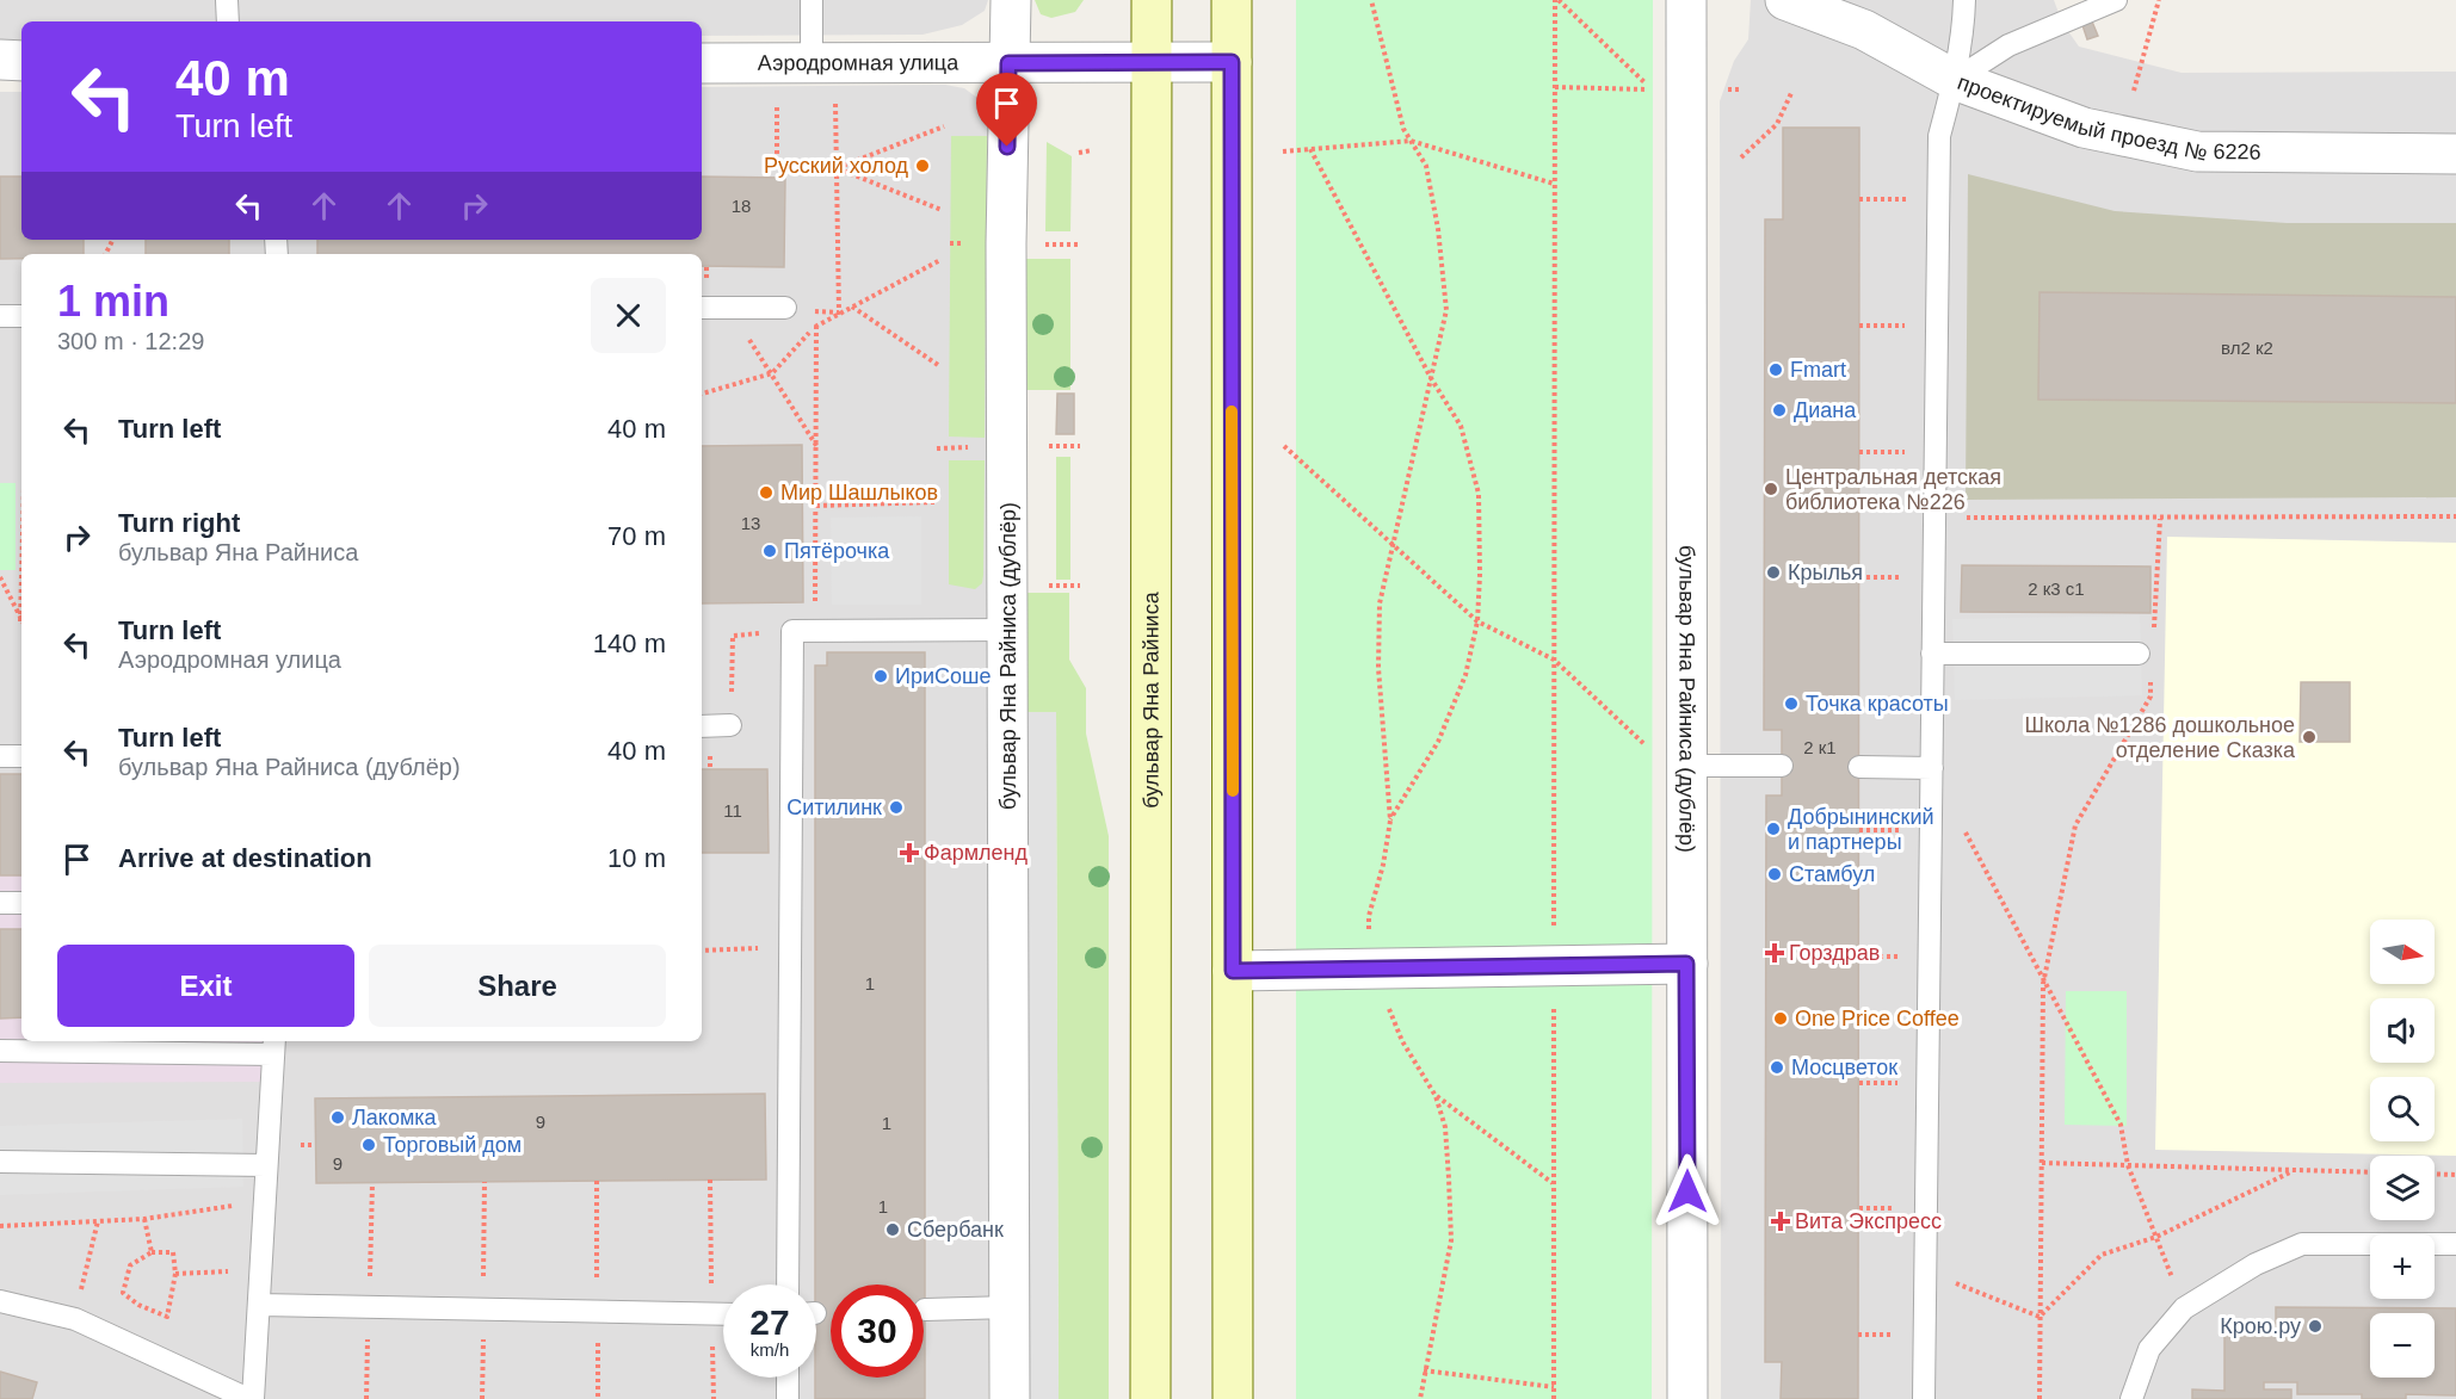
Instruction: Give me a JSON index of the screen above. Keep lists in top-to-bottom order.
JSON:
{
  "streets": {
    "main road": ["бульвар Яна Райниса"],
    "street": ["Аэродромная улица", "проектируемый проезд № 6226", "бульвар Яна Райниса (дублёр)"]
  },
  "crossings": [
    ["Аэродромная улица", "бульвар Яна Райниса (дублёр)"],
    ["Аэродромная улица", "бульвар Яна Райниса"]
  ],
  "places": {
    "other": [
      "Русский холод",
      "Fmart",
      "Диана",
      "Центральная детская библиотека №226",
      "Мир Шашлыков",
      "Пятёрочка",
      "Крылья",
      "ИриСоше",
      "Точка красоты",
      "Школа №1286 дошкольное отделение Сказка",
      "Ситилинк",
      "Добрынинский и партнеры",
      "Стамбул",
      "One Price Coffee",
      "Мосцветок",
      "Лакомка",
      "Торговый дом",
      "Сбербанк",
      "Крою.ру"
    ],
    "health": ["Фармленд", "Горздрав", "Вита Экспресс"]
  },
  "house_numbers": [
    "18",
    "вл2 к2",
    "13",
    "2 к3 с1",
    "2 к1",
    "11",
    "1",
    "9",
    "1",
    "9",
    "1"
  ],
  "north": "right",
  "page": {
    "turn": ["40 m", "Turn left"],
    "heading": ["1 min", "300 m · 12:29"],
    "list": [
      {
        "name": "Turn left",
        "value": "40 m"
      },
      {
        "name": "Turn right",
        "note": "бульвар Яна Райниса",
        "value": "70 m"
      },
      {
        "name": "Turn left",
        "note": "Аэродромная улица",
        "value": "140 m"
      },
      {
        "name": "Turn left",
        "note": "бульвар Яна Райниса (дублёр)",
        "value": "40 m"
      },
      {
        "name": "Arrive at destination",
        "value": "10 m"
      }
    ],
    "map_buttons": ["+", "−"],
    "buttons": ["Exit", "Share"],
    "speed": "27 km/h",
    "limit": "30"
  }
}
